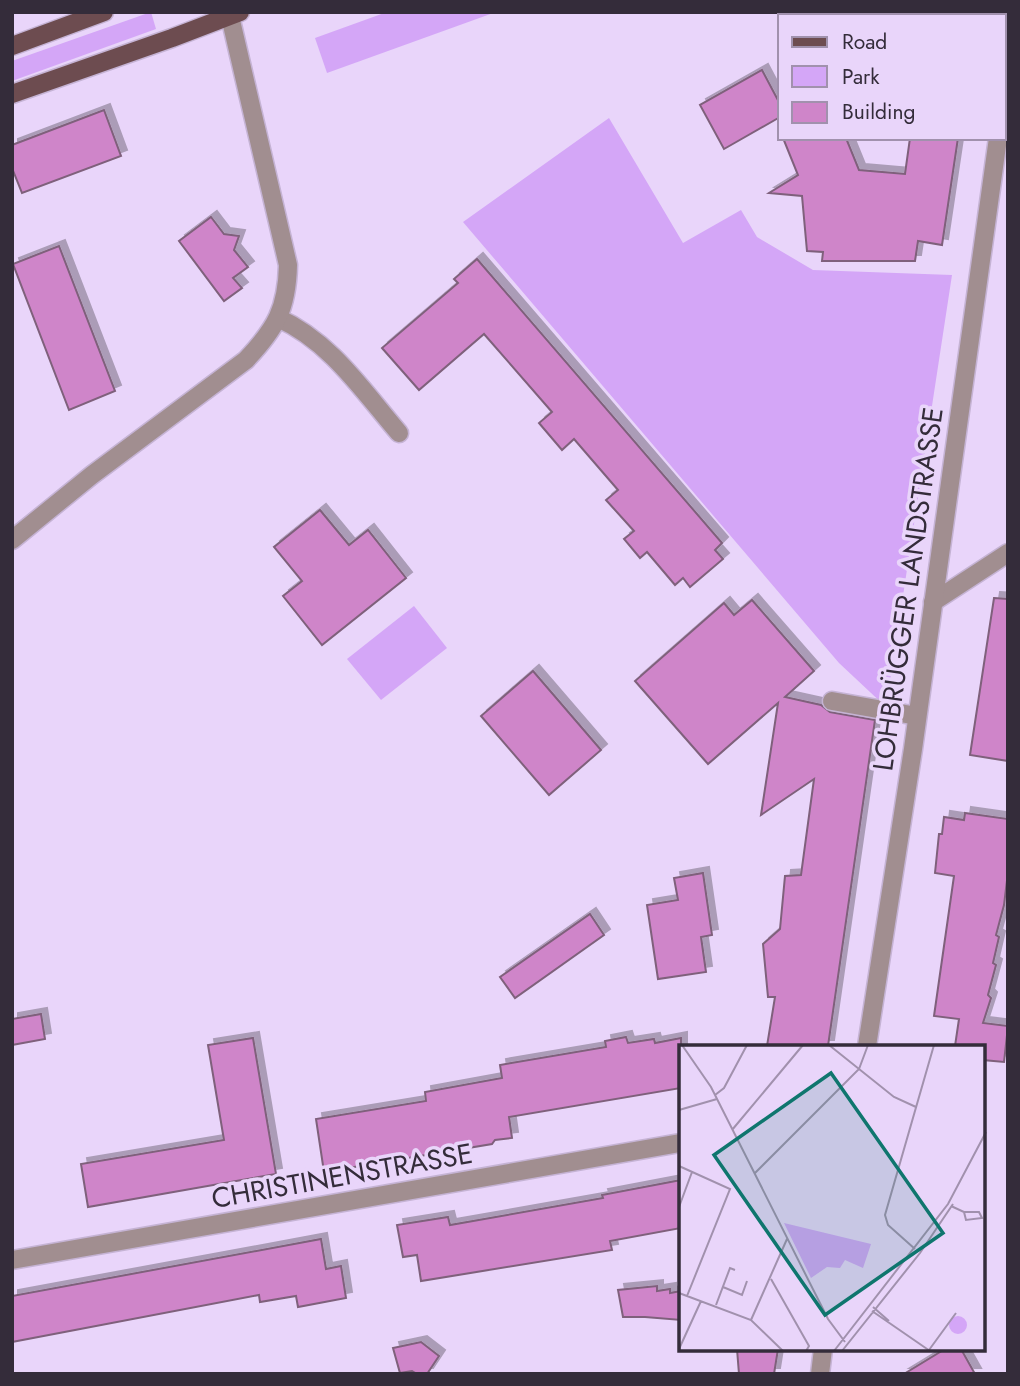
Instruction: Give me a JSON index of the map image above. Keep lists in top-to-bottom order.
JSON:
{
  "streets": {
    "street": ["LOHBRÜGGER LANDSTRASSE", "CHRISTINENSTRASSE"]
  },
  "legend": ["Road", "Park", "Building"]
}
